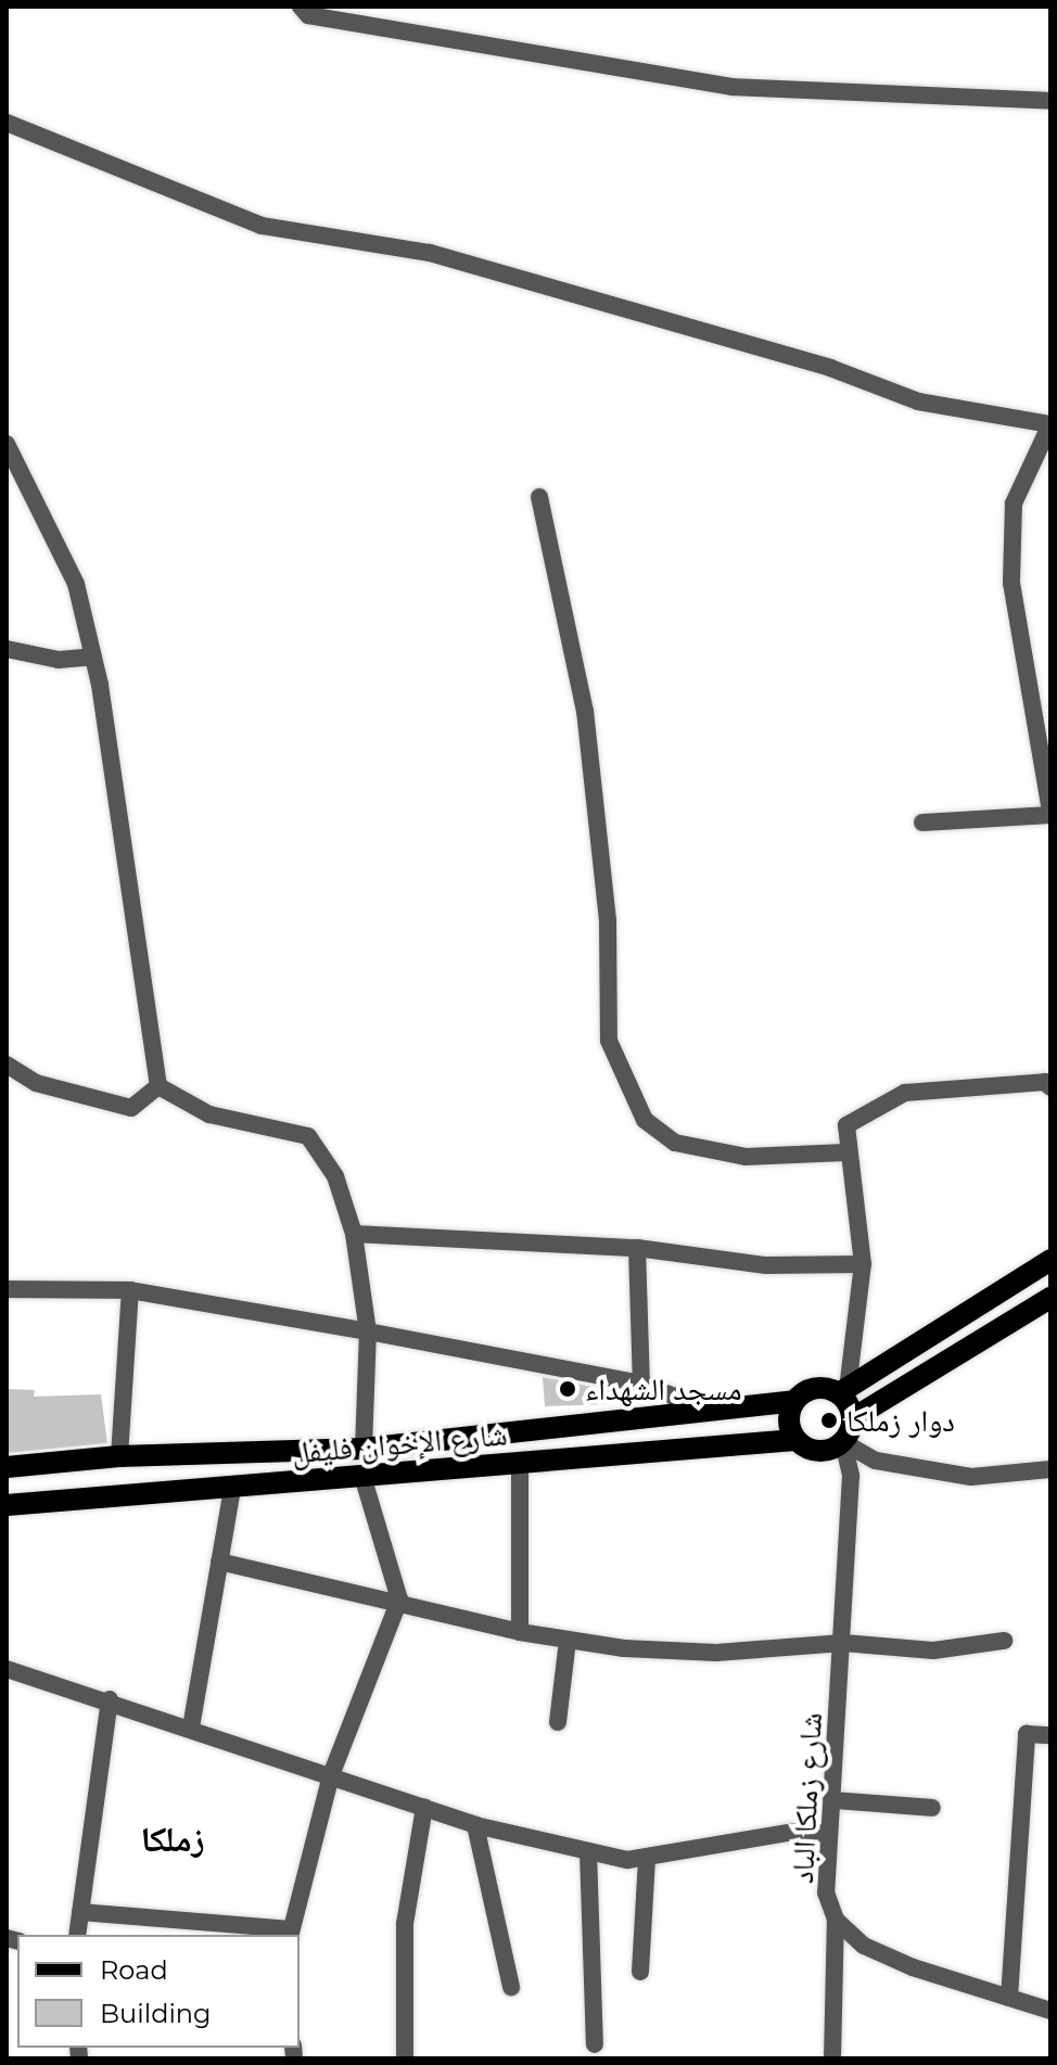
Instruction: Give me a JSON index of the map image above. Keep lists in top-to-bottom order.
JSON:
{
  "streets": {
    "main road": ["شارع الإخوان فليفل"],
    "street": ["شارع زملكا الباد"]
  },
  "crossings": [
    ["شارع الإخوان فليفل", "شارع زملكا الباد"]
  ],
  "districts": ["زملكا"],
  "places": ["مسجد الشهداء", "دوار زملكا"],
  "legend": ["Road", "Building"]
}
